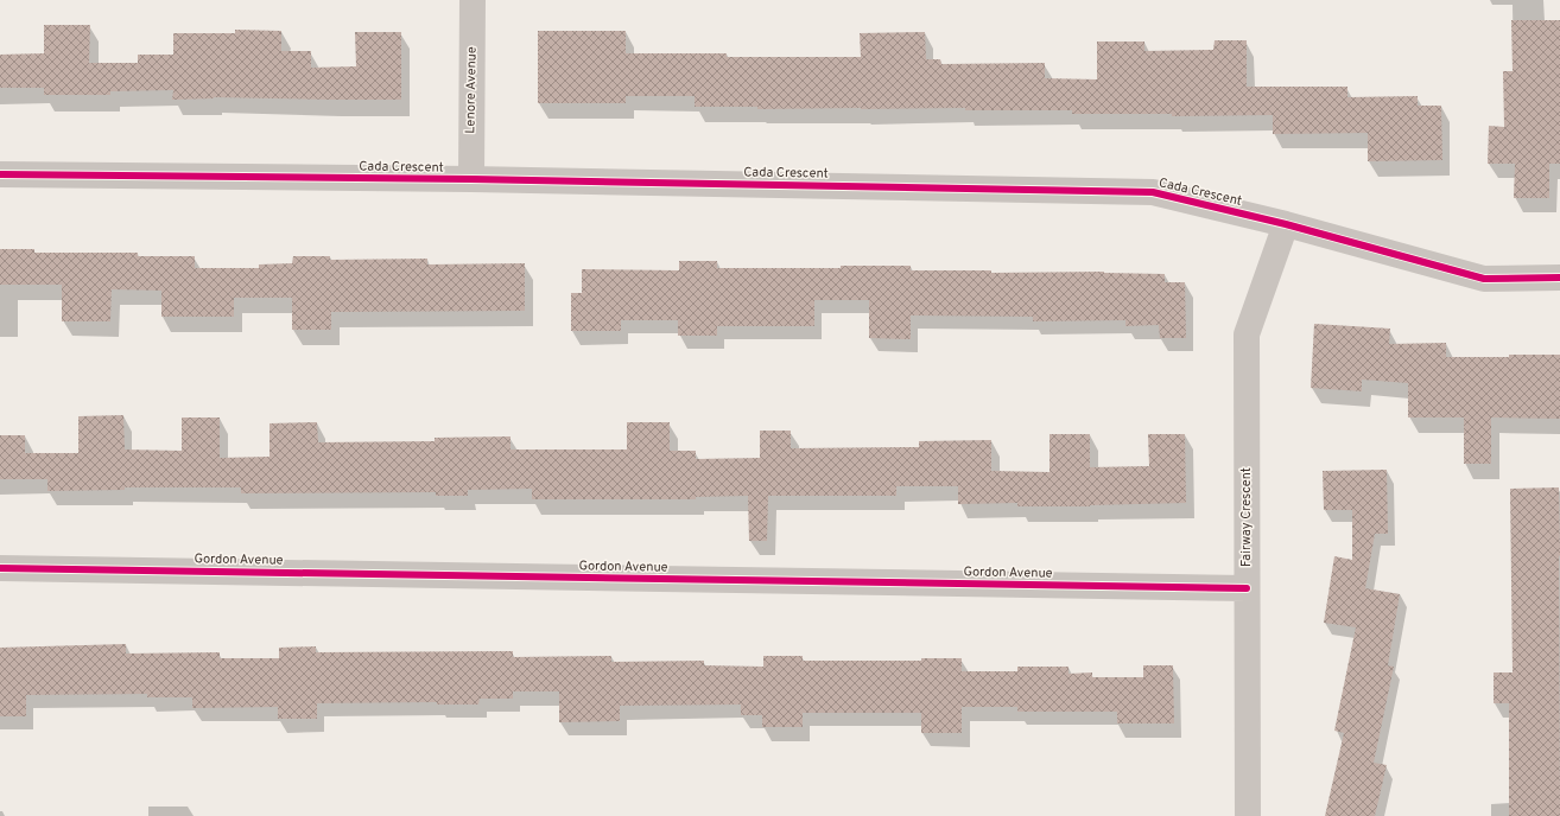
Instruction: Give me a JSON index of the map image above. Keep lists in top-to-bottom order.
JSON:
{
  "streets": {
    "street": [
      "Lenore Avenue",
      "Cada Crescent",
      "Fairway Crescent",
      "Gordon Avenue"
    ]
  },
  "crossings": [
    ["Lenore Avenue", "Cada Crescent"],
    ["Cada Crescent", "Fairway Crescent"],
    ["Fairway Crescent", "Gordon Avenue"]
  ]
}
